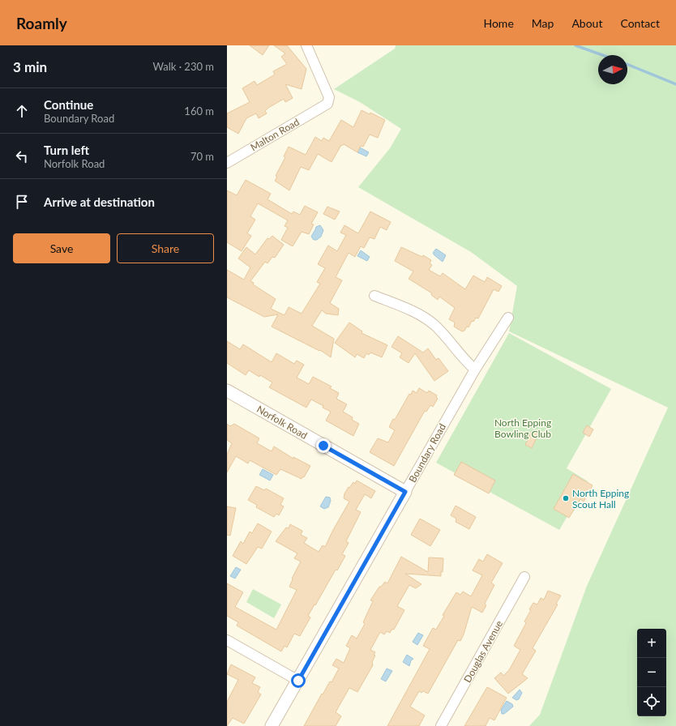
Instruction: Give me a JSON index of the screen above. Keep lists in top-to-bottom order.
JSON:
{
  "streets": {
    "street": [
      "Malton Road",
      "Norfolk Road",
      "Boundary Road",
      "Douglas Avenue"
    ]
  },
  "crossings": [
    ["Norfolk Road", "Boundary Road"]
  ],
  "parks": ["North Epping Bowling Club"],
  "places": ["North Epping Scout Hall"],
  "north": "right",
  "page": {
    "header": "Roamly",
    "nav": [
      "Home",
      "Map",
      "About",
      "Contact"
    ],
    "heading": ["3 min", "Walk · 230 m"],
    "list": [
      ["Continue", "Boundary Road", "160 m"],
      ["Turn left", "Norfolk Road", "70 m"],
      "Arrive at destination"
    ],
    "buttons": ["Save", "Share"],
    "map_buttons": ["+", "−"]
  }
}
